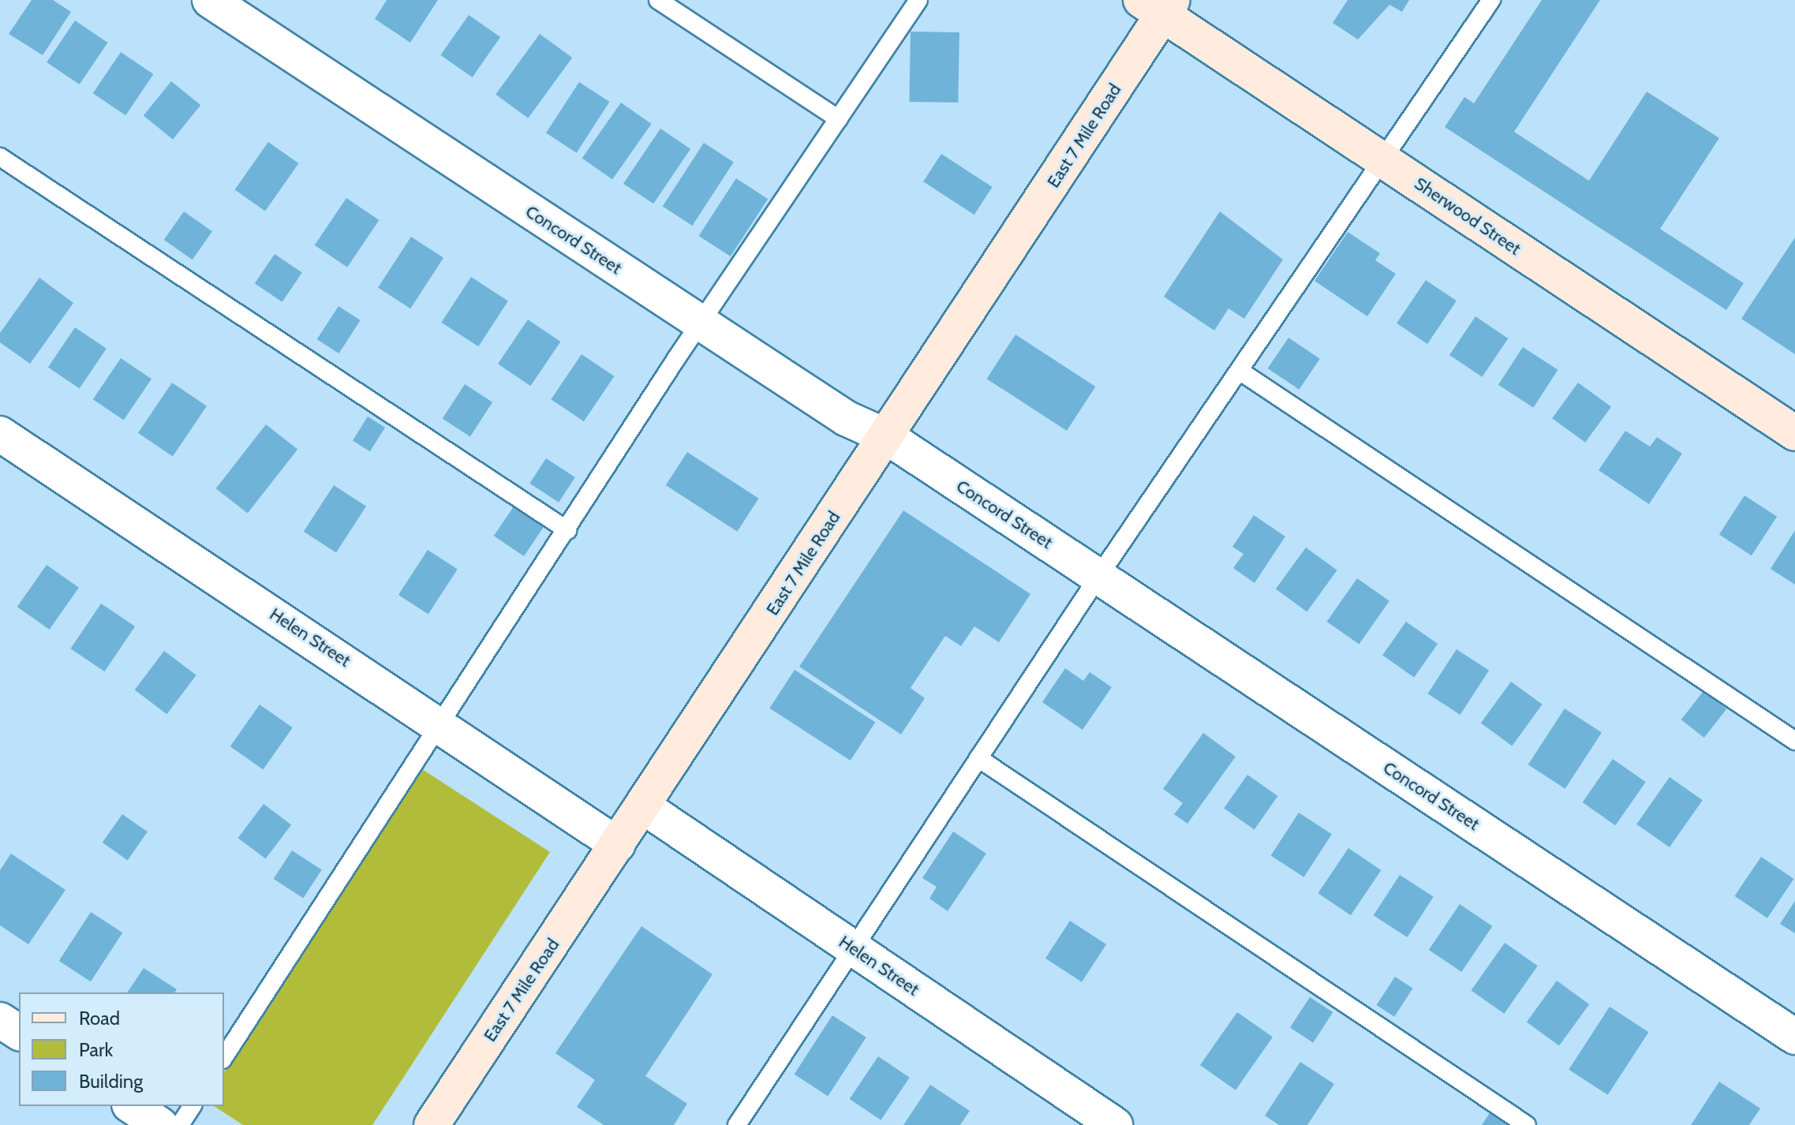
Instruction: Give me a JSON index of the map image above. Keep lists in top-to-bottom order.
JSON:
{
  "streets": {
    "street": [
      "East 7 Mile Road",
      "Sherwood Street",
      "Concord Street",
      "Helen Street"
    ]
  },
  "crossings": [
    ["East 7 Mile Road", "Sherwood Street"],
    ["East 7 Mile Road", "Concord Street"],
    ["East 7 Mile Road", "Helen Street"]
  ],
  "legend": ["Road", "Park", "Building"]
}
